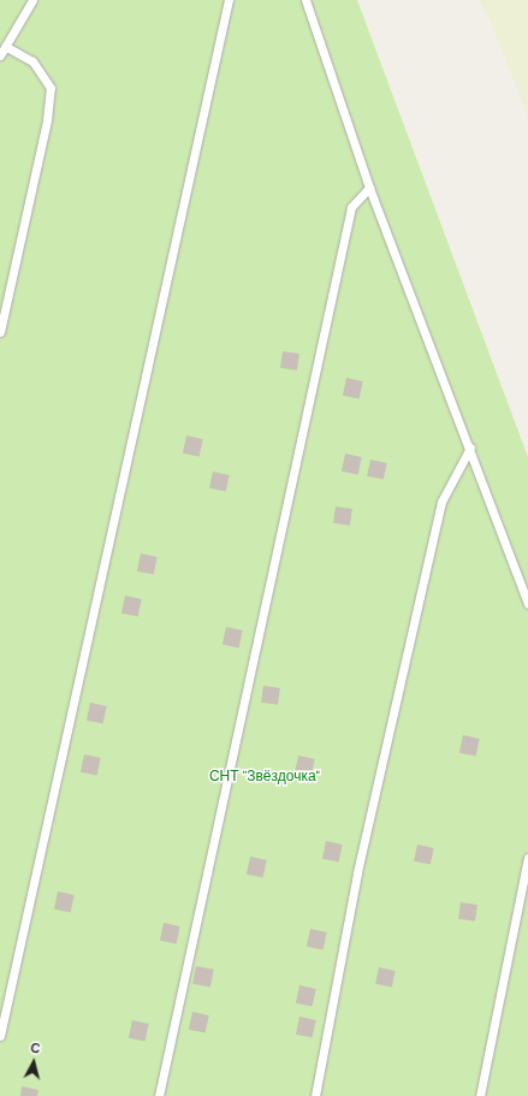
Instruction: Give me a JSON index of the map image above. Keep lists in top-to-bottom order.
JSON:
{
  "parks": ["СНТ \"Звёздочка\""],
  "north": "top"
}
